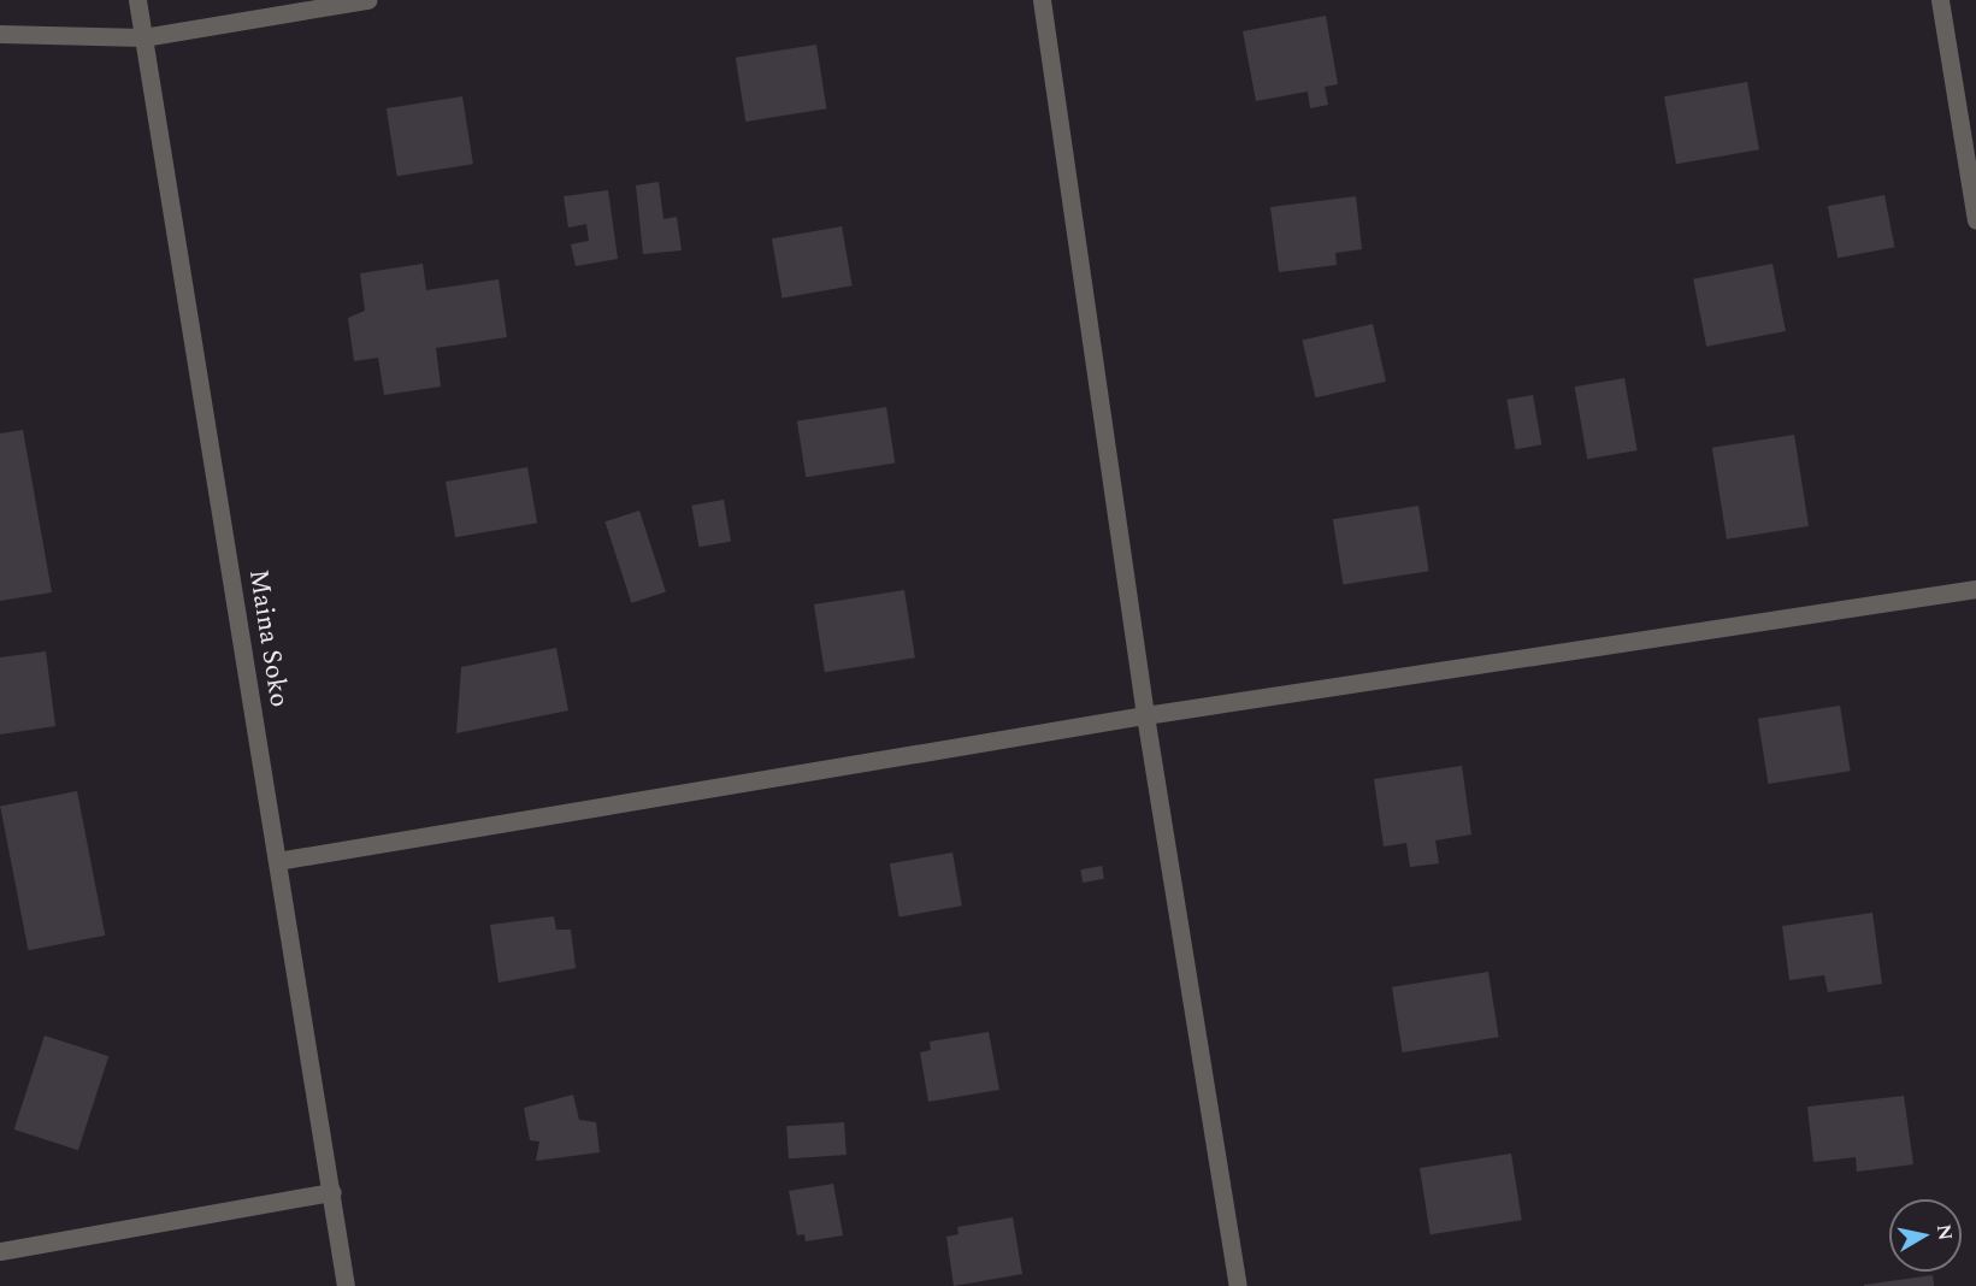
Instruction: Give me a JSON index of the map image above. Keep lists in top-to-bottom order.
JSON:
{
  "streets": {
    "street": ["Maina Soko"]
  },
  "north": "right"
}
